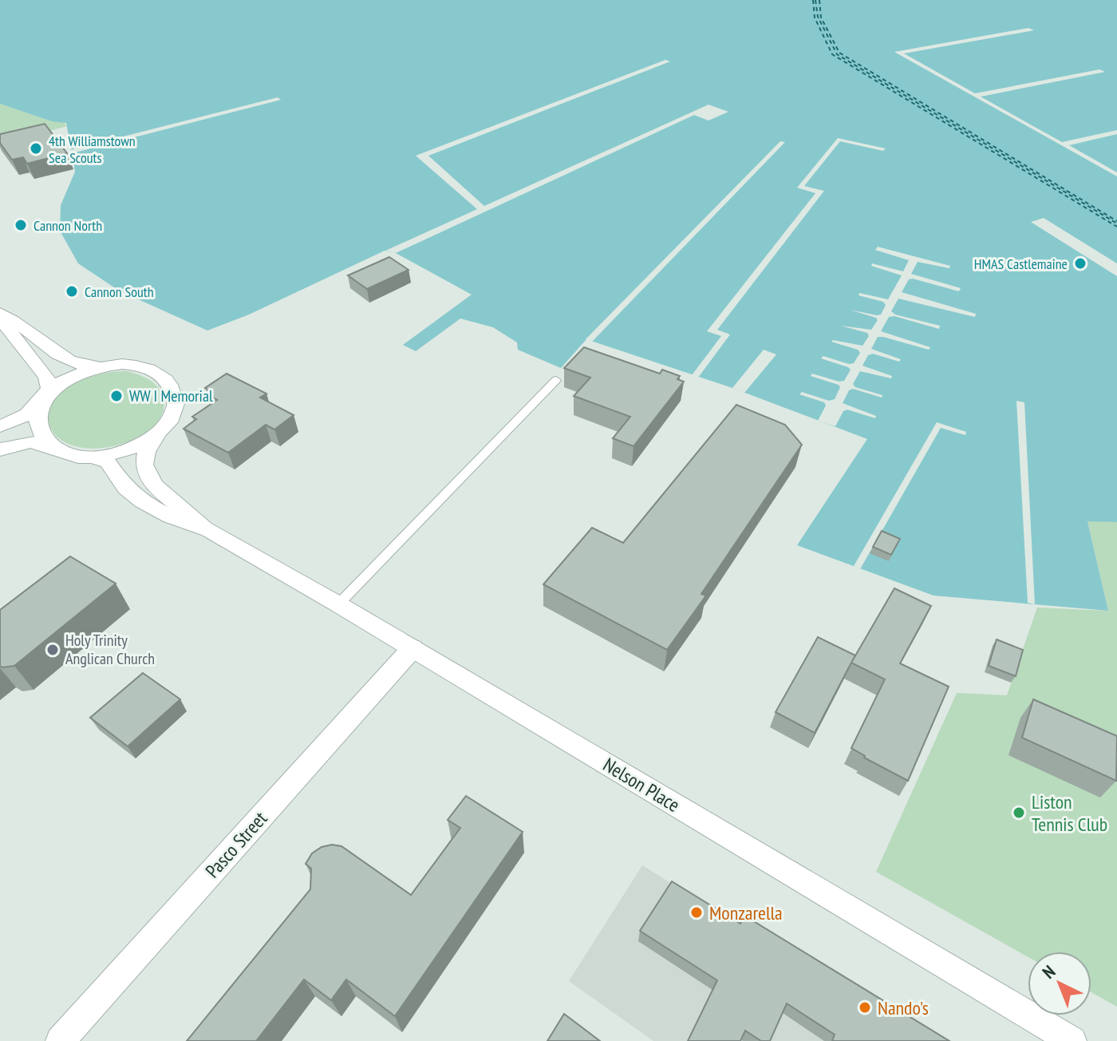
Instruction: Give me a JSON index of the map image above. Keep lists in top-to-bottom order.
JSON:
{
  "streets": {
    "street": ["Nelson Place", "Pasco Street"]
  },
  "crossings": [
    ["Nelson Place", "Pasco Street"]
  ],
  "places": [
    "4th Williamstown Sea Scouts",
    "Cannon North",
    "HMAS Castlemaine",
    "Cannon South",
    "WW I Memorial",
    "Holy Trinity Anglican Church",
    "Liston Tennis Club",
    "Monzarella",
    "Nando's"
  ],
  "north": "top left"
}
